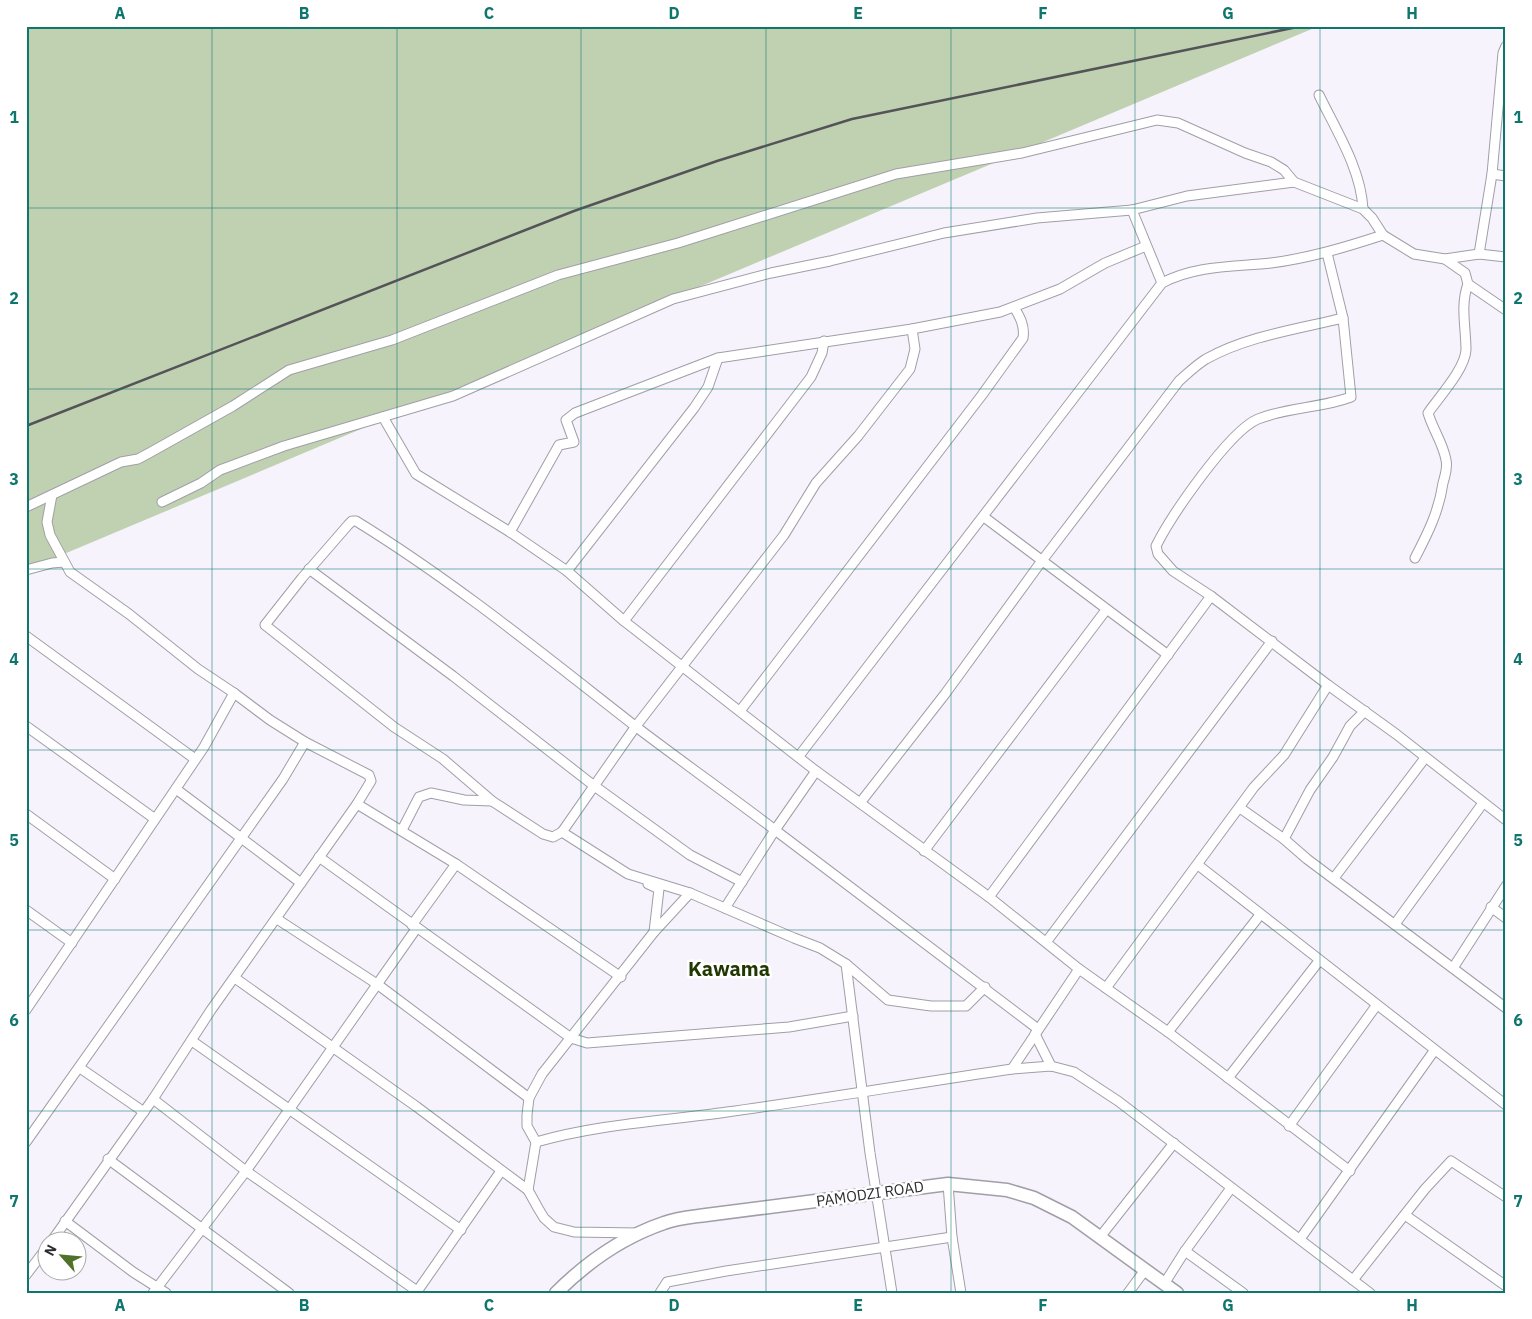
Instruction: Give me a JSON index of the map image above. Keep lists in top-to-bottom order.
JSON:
{
  "streets": {
    "street": ["PAMODZI ROAD"]
  },
  "districts": ["Kawama"],
  "north": "top left",
  "grid": {
    "columns": [
      "A",
      "B",
      "C",
      "D",
      "E",
      "F",
      "G",
      "H"
    ],
    "rows": [
      "1",
      "2",
      "3",
      "4",
      "5",
      "6",
      "7"
    ]
  }
}
